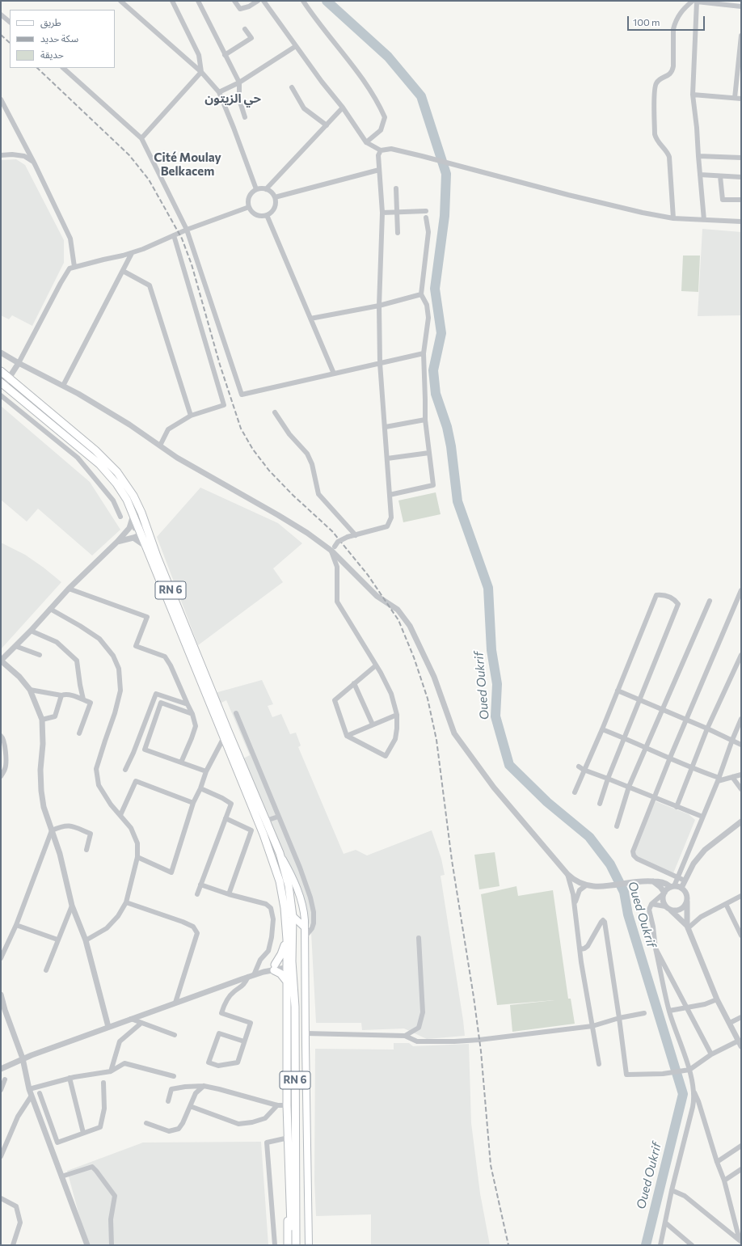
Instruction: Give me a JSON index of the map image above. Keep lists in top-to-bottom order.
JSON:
{
  "streets": {
    "main road": ["RN 6"]
  },
  "districts": ["حي الزيتون", "Cité Moulay Belkacem"],
  "water": ["Oued Oukrif"],
  "legend": ["طريق", "سكة حديد", "حديقة"],
  "scale_bar": "100 m"
}
